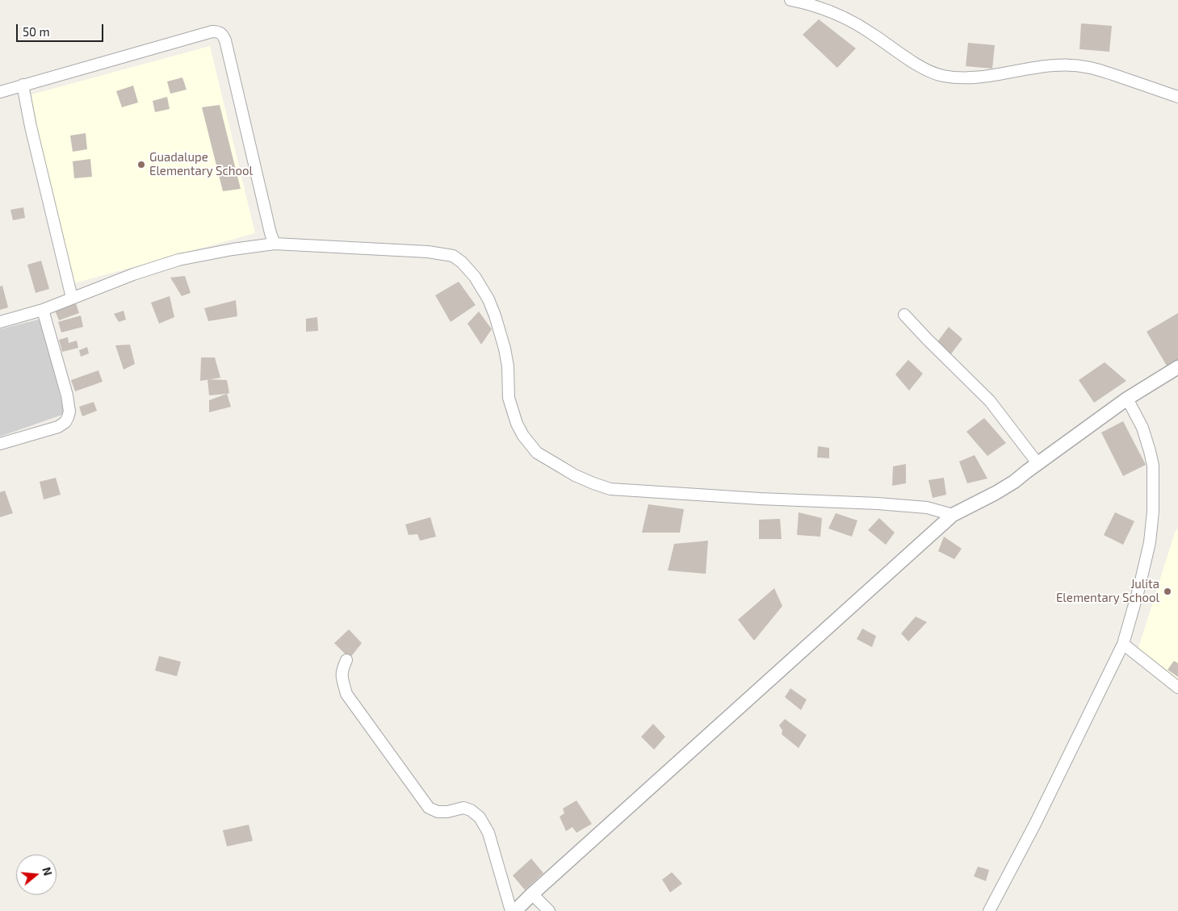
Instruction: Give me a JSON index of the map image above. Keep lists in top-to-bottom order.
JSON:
{
  "places": ["Guadalupe Elementary School", "Julita Elementary School"],
  "scale_bar": "50 m",
  "north": "right"
}
